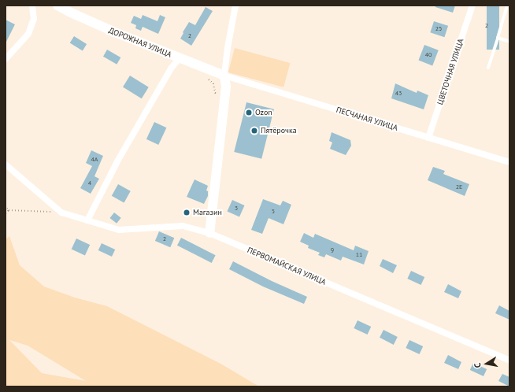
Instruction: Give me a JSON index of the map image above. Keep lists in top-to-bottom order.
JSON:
{
  "streets": {
    "street": [
      "ДОРОЖНАЯ УЛИЦА",
      "ЦВЕТОЧНАЯ УЛИЦА",
      "ПЕСЧАНАЯ УЛИЦА",
      "ПЕРВОМАЙСКАЯ УЛИЦА"
    ]
  },
  "crossings": [
    ["ДОРОЖНАЯ УЛИЦА", "ПЕСЧАНАЯ УЛИЦА"],
    ["ЦВЕТОЧНАЯ УЛИЦА", "ПЕСЧАНАЯ УЛИЦА"]
  ],
  "places": ["Ozon", "Пятёрочка", "Магазин"],
  "house_numbers": [
    "2",
    "25",
    "2",
    "40",
    "43",
    "4А",
    "4",
    "2Е",
    "3",
    "5",
    "2",
    "9",
    "11"
  ],
  "north": "left"
}
